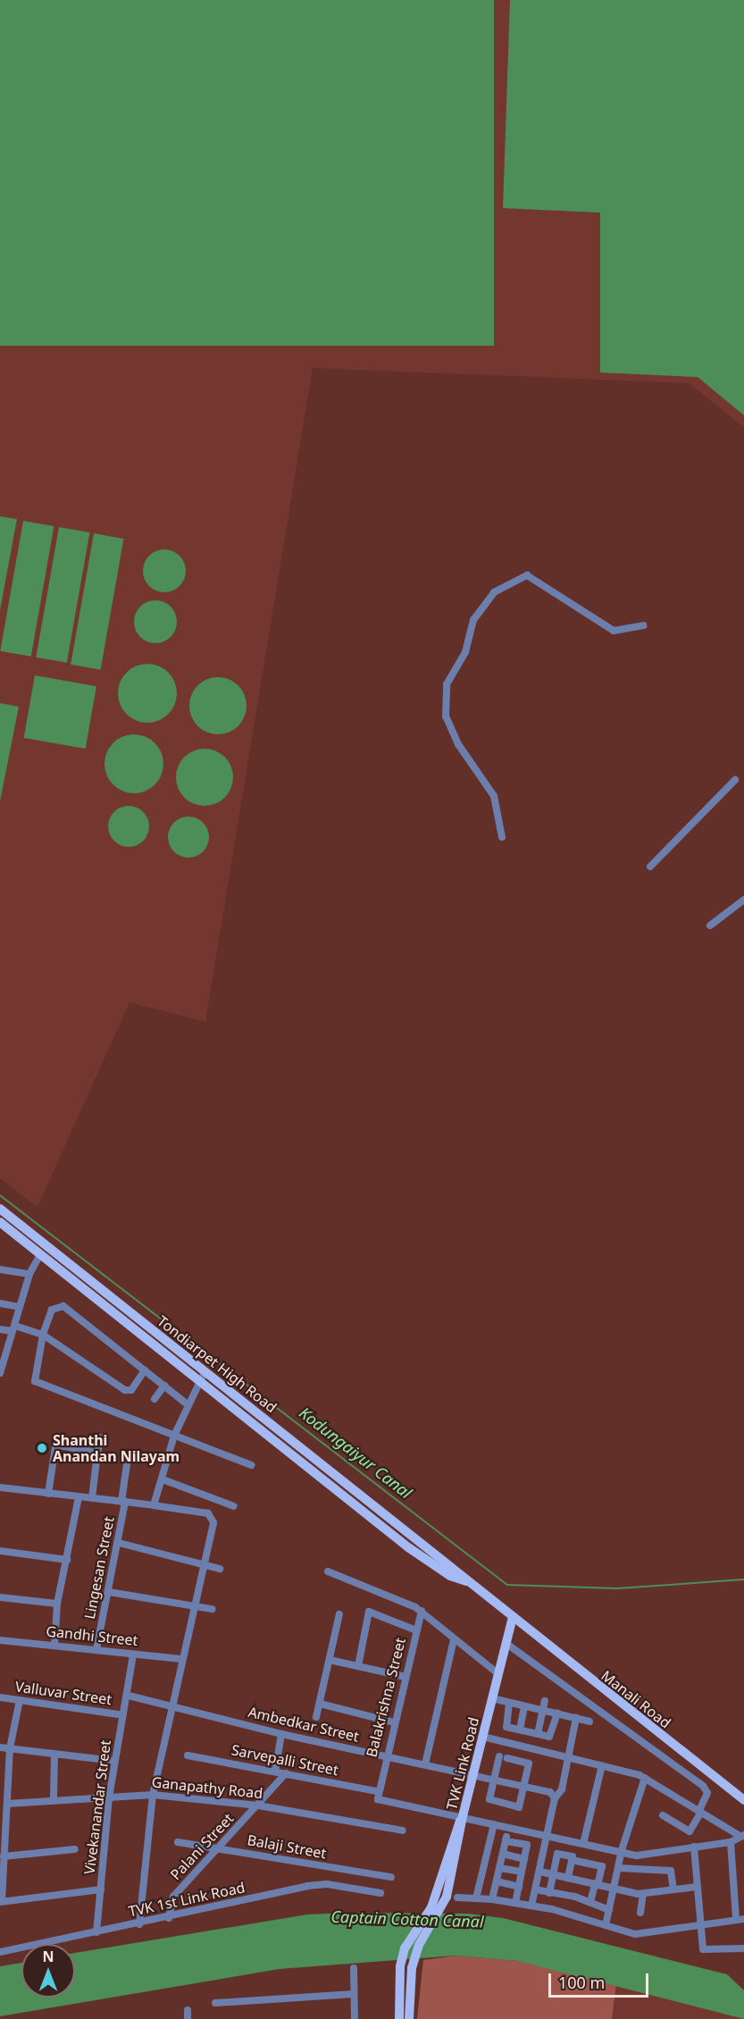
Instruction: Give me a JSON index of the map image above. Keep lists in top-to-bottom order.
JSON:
{
  "streets": {
    "main road": ["Tondiarpet High Road", "Manali Road", "TVK Link Road"],
    "street": [
      "Lingesan Street",
      "Gandhi Street",
      "Valluvar Street",
      "Balakrishna Street",
      "Ambedkar Street",
      "Sarvepalli Street",
      "Ganapathy Road",
      "Vivekanandar Street",
      "Palani Street",
      "Balaji Street",
      "TVK 1st Link Road"
    ]
  },
  "crossings": [
    ["Tondiarpet High Road", "Manali Road"],
    ["Tondiarpet High Road", "TVK Link Road"],
    ["Lingesan Street", "Gandhi Street"],
    ["Gandhi Street", "Vivekanandar Street"],
    ["Valluvar Street", "Vivekanandar Street"],
    ["Balakrishna Street", "Ambedkar Street"],
    ["Balakrishna Street", "Sarvepalli Street"],
    ["Manali Road", "TVK Link Road"],
    ["Ambedkar Street", "TVK Link Road"],
    ["Ambedkar Street", "Vivekanandar Street"],
    ["Sarvepalli Street", "Palani Street"],
    ["Ganapathy Road", "Vivekanandar Street"],
    ["Ganapathy Road", "Palani Street"],
    ["Vivekanandar Street", "TVK 1st Link Road"],
    ["Palani Street", "Balaji Street"],
    ["Palani Street", "TVK 1st Link Road"]
  ],
  "water": ["Kodungaiyur Canal", "Captain Cotton Canal"],
  "places": ["Shanthi Anandan Nilayam"],
  "scale_bar": "100 m",
  "north": "top"
}
